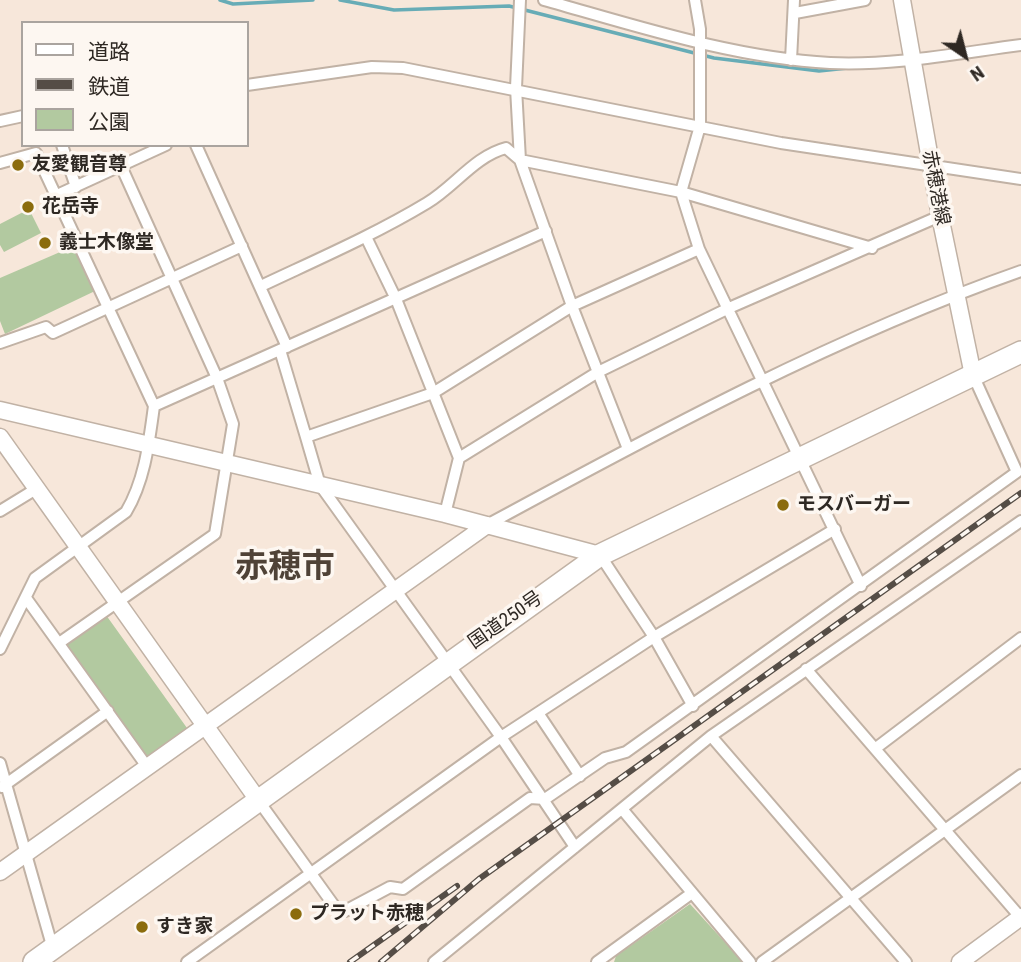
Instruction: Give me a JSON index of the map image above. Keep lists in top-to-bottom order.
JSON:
{
  "streets": {
    "highway": ["国道250号"],
    "street": ["赤穂港線"]
  },
  "crossings": [
    ["赤穂港線", "国道250号"]
  ],
  "districts": ["赤穂市"],
  "places": [
    "友愛観音尊",
    "花岳寺",
    "義士木像堂",
    "モスバーガー",
    "プラット赤穂",
    "すき家"
  ],
  "legend": ["道路", "鉄道", "公園"],
  "north": "bottom right"
}
